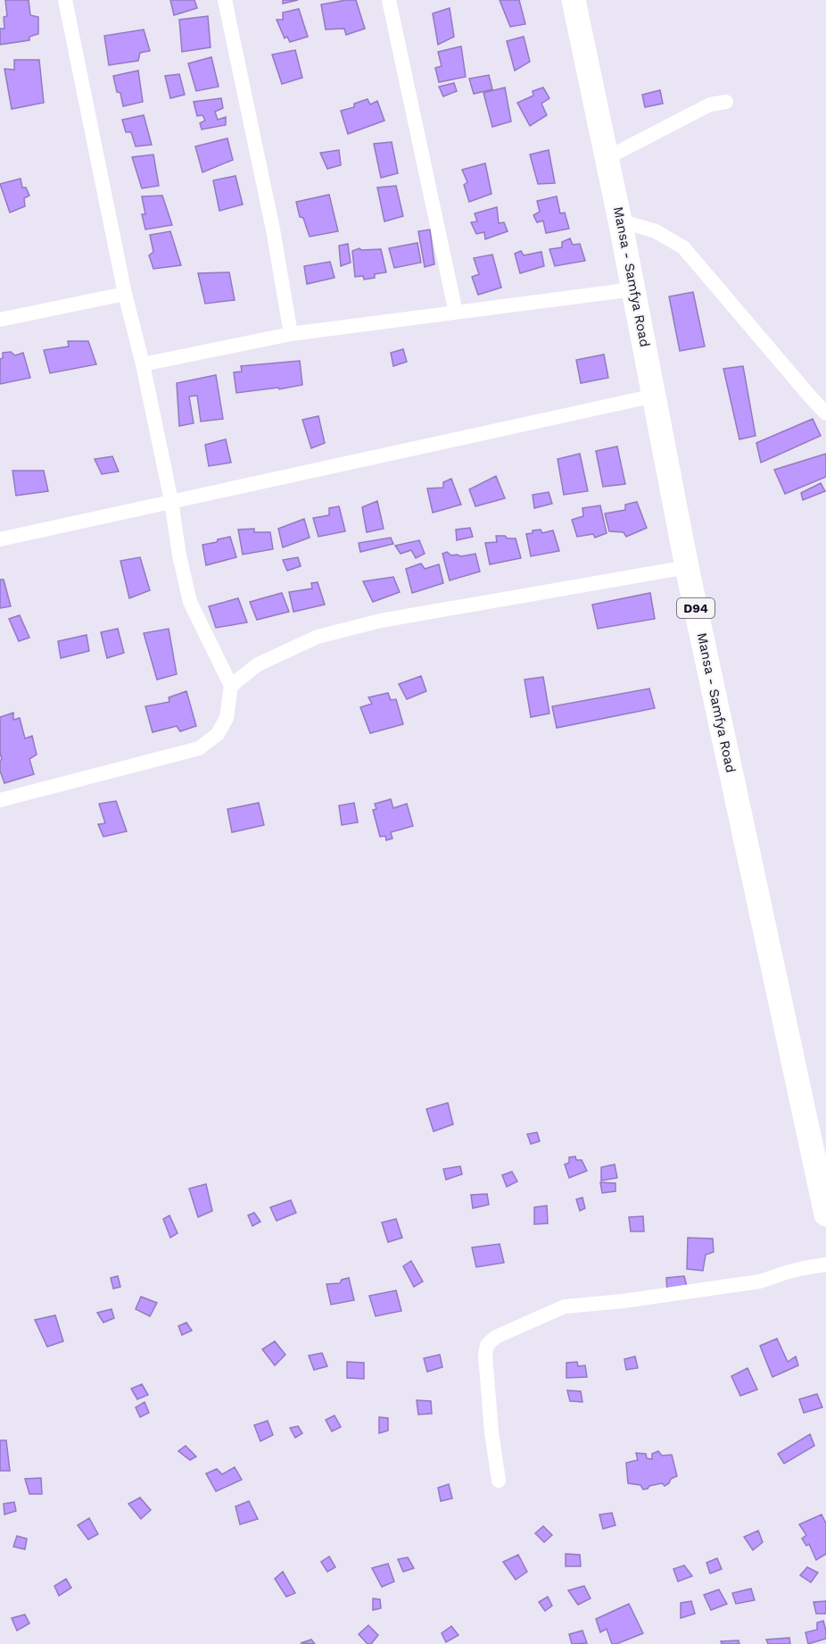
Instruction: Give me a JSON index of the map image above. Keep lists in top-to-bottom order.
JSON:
{
  "streets": {
    "main road": ["Mansa - Samfya Road", "D94"]
  }
}
